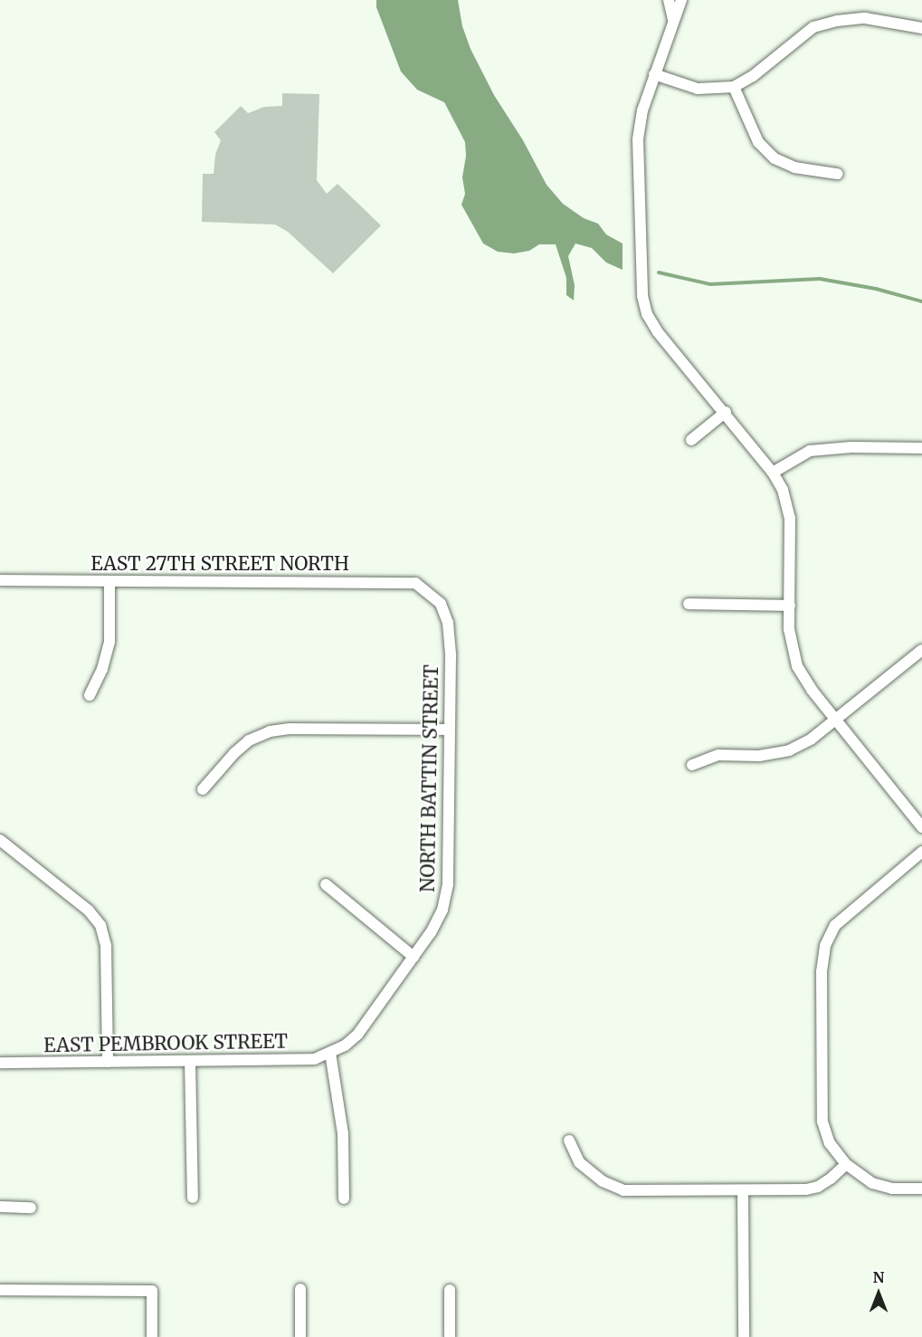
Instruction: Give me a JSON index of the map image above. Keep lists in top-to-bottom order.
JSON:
{
  "streets": {
    "street": ["EAST 27TH STREET NORTH", "NORTH BATTIN STREET", "EAST PEMBROOK STREET"]
  },
  "crossings": [
    ["EAST 27TH STREET NORTH", "NORTH BATTIN STREET"],
    ["NORTH BATTIN STREET", "EAST PEMBROOK STREET"]
  ],
  "north": "top"
}
